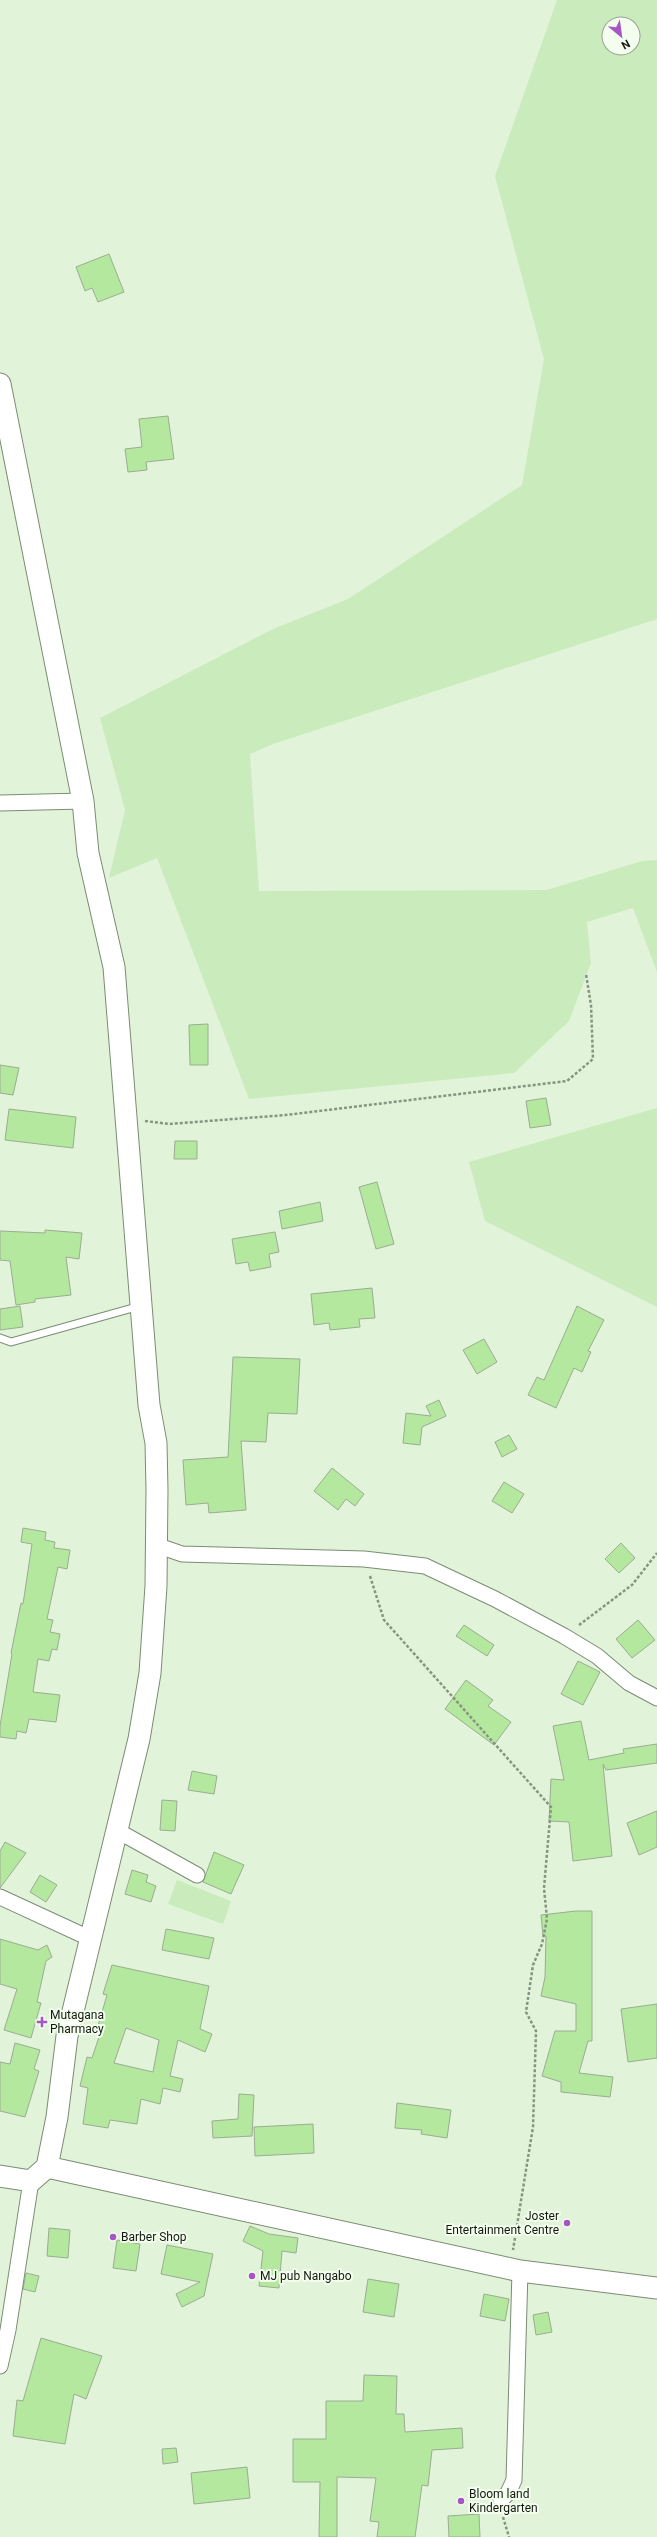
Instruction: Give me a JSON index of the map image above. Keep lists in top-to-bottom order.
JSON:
{
  "places": {
    "health": ["Mutagana Pharmacy"],
    "other": [
      "Joster Entertainment Centre",
      "Barber Shop",
      "MJ pub Nangabo",
      "Bloom land Kindergarten"
    ]
  },
  "north": "bottom right"
}
